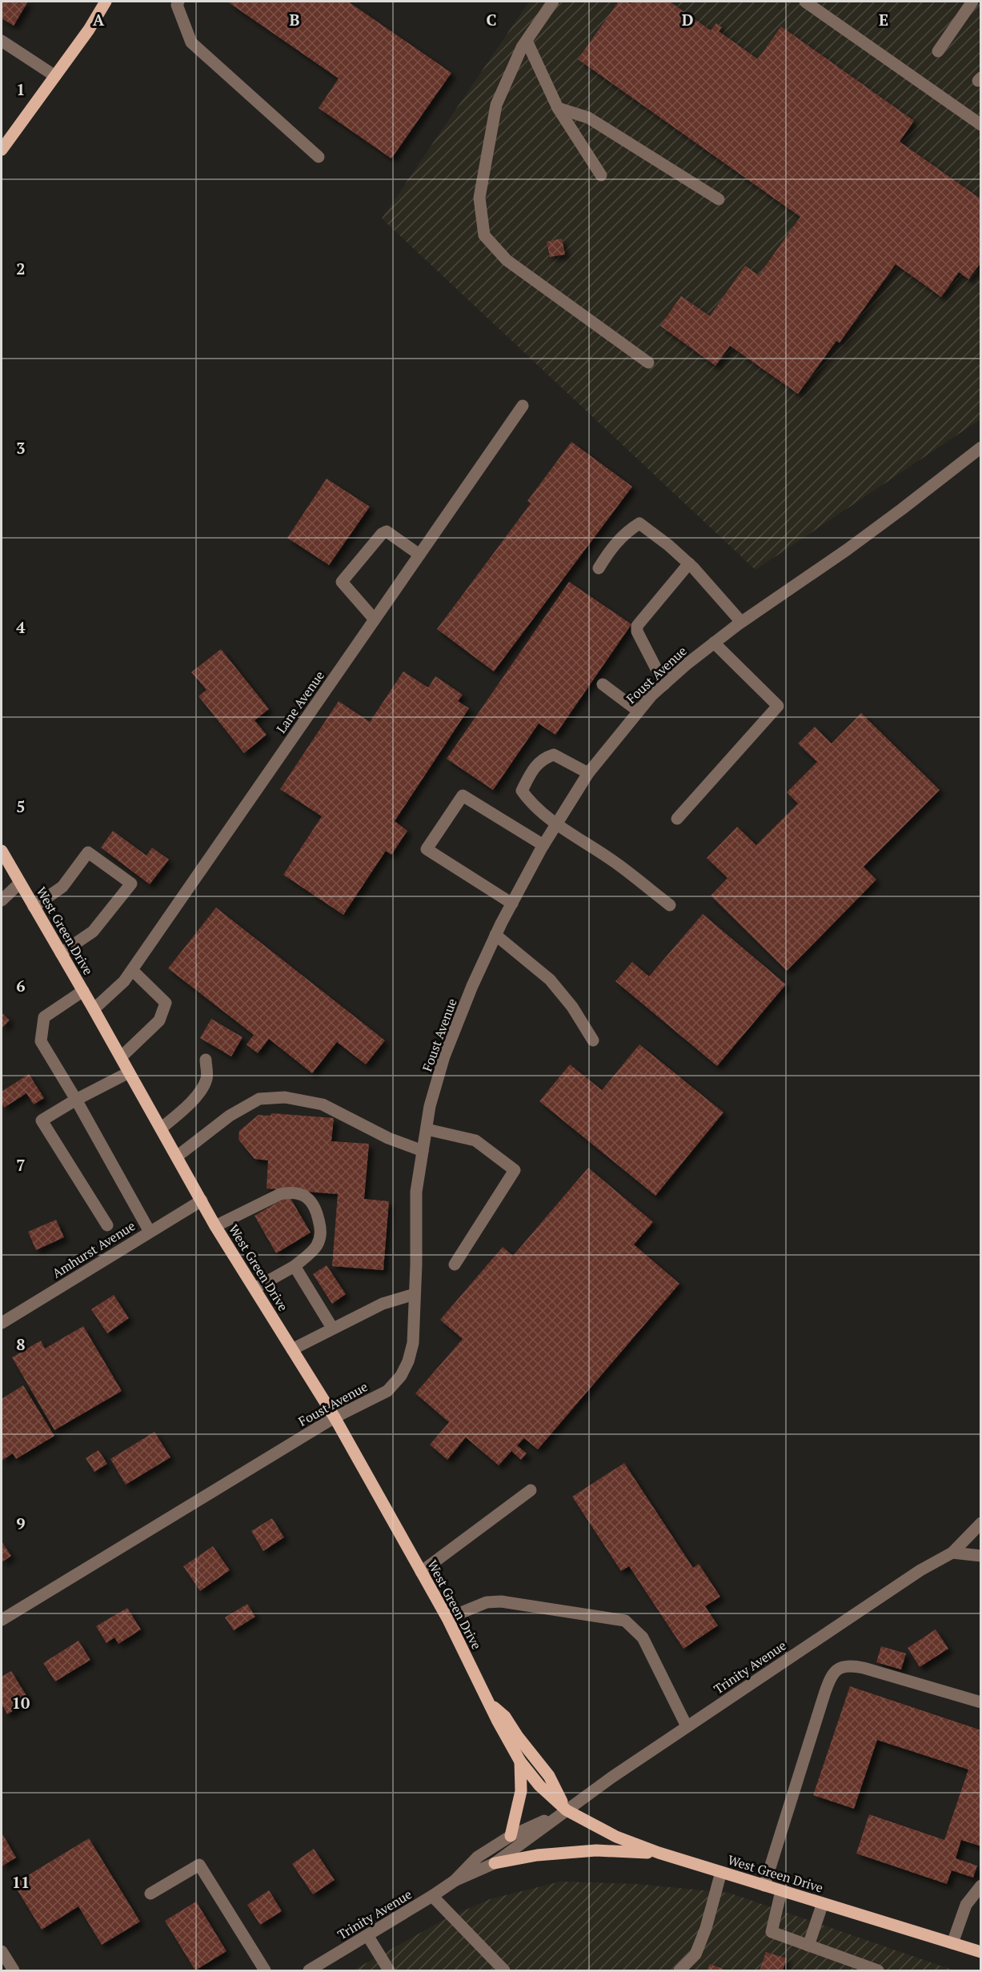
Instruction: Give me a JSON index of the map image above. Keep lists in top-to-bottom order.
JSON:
{
  "streets": {
    "main road": ["West Green Drive"],
    "street": [
      "Foust Avenue",
      "Lane Avenue",
      "Amhurst Avenue",
      "Trinity Avenue"
    ]
  },
  "crossings": [
    ["Foust Avenue", "West Green Drive"],
    ["Lane Avenue", "West Green Drive"],
    ["West Green Drive", "Amhurst Avenue"],
    ["West Green Drive", "Trinity Avenue"]
  ],
  "grid": {
    "columns": [
      "A",
      "B",
      "C",
      "D",
      "E"
    ],
    "rows": [
      "1",
      "2",
      "3",
      "4",
      "5",
      "6",
      "7",
      "8",
      "9",
      "10",
      "11"
    ]
  }
}
